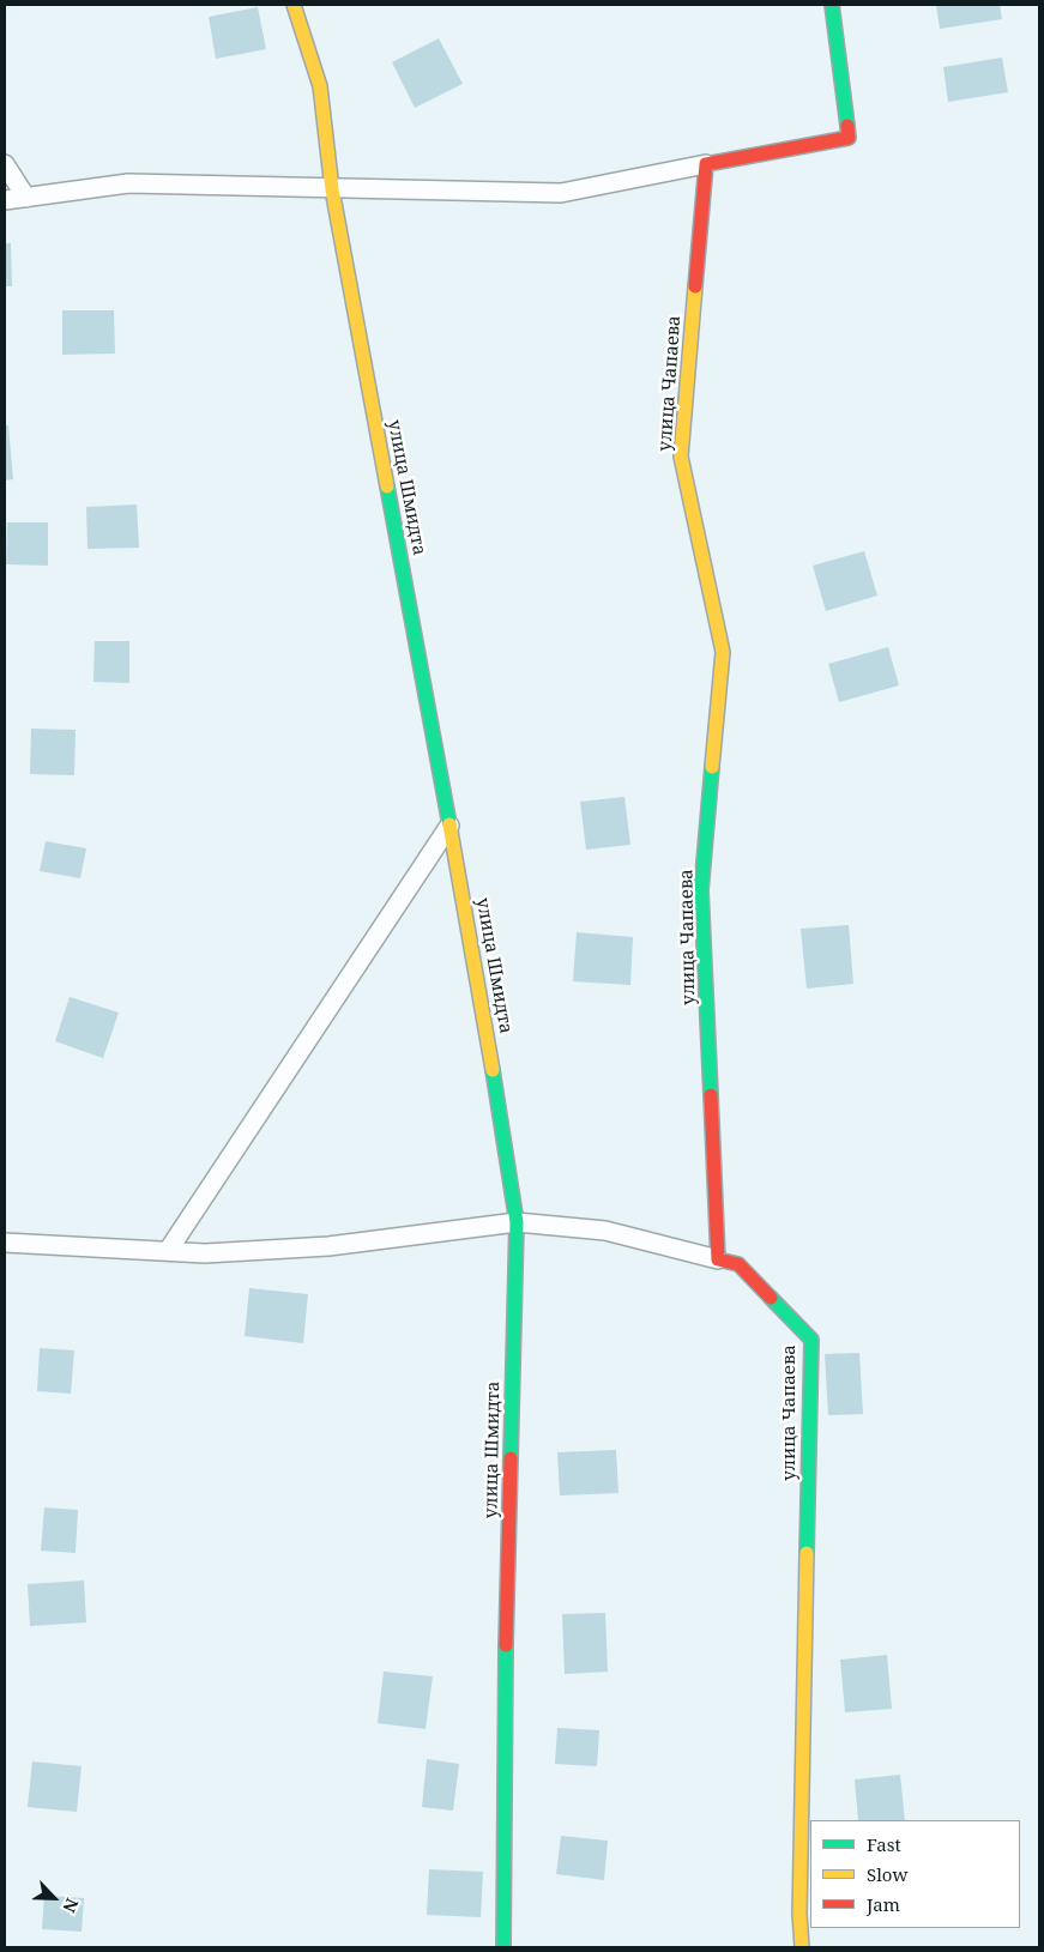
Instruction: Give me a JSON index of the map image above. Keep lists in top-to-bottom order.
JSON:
{
  "streets": {
    "street": ["улица Чапаева", "улица Шмидта"]
  },
  "legend": ["Fast", "Slow", "Jam"],
  "north": "bottom right"
}
